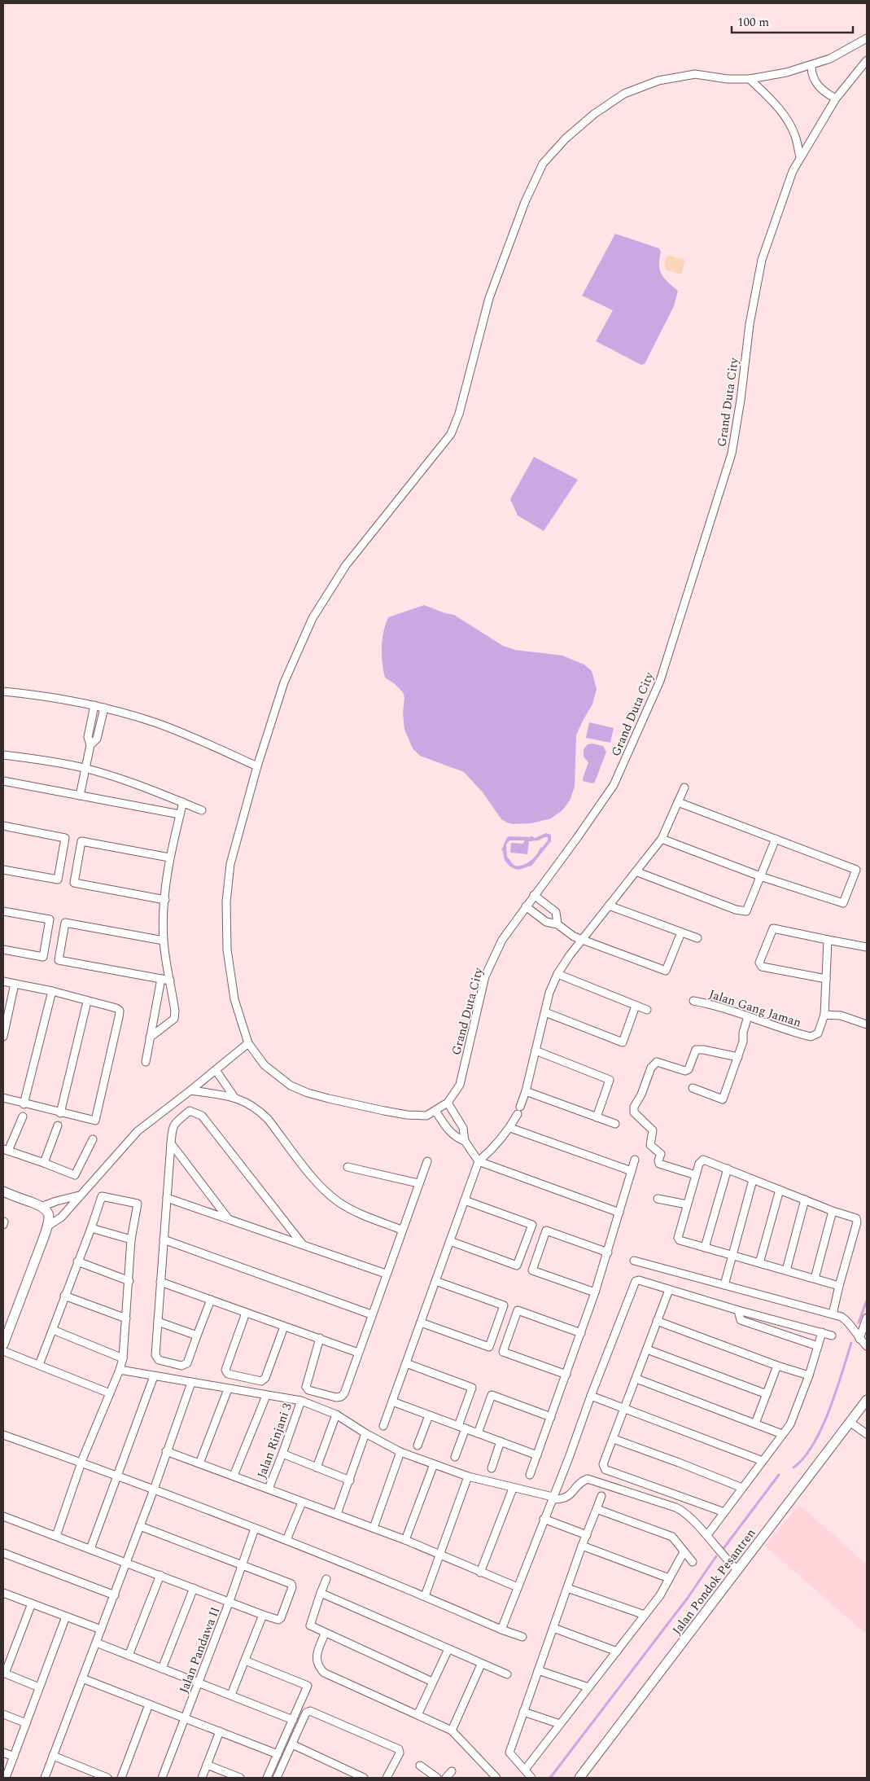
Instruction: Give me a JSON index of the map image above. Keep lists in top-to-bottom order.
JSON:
{
  "streets": {
    "street": [
      "Grand Duta City",
      "Jalan Gang Jaman",
      "Jalan Rinjani 3",
      "Jalan Pondok Pesantren",
      "Jalan Pandawa II"
    ]
  },
  "scale_bar": "100 m"
}
